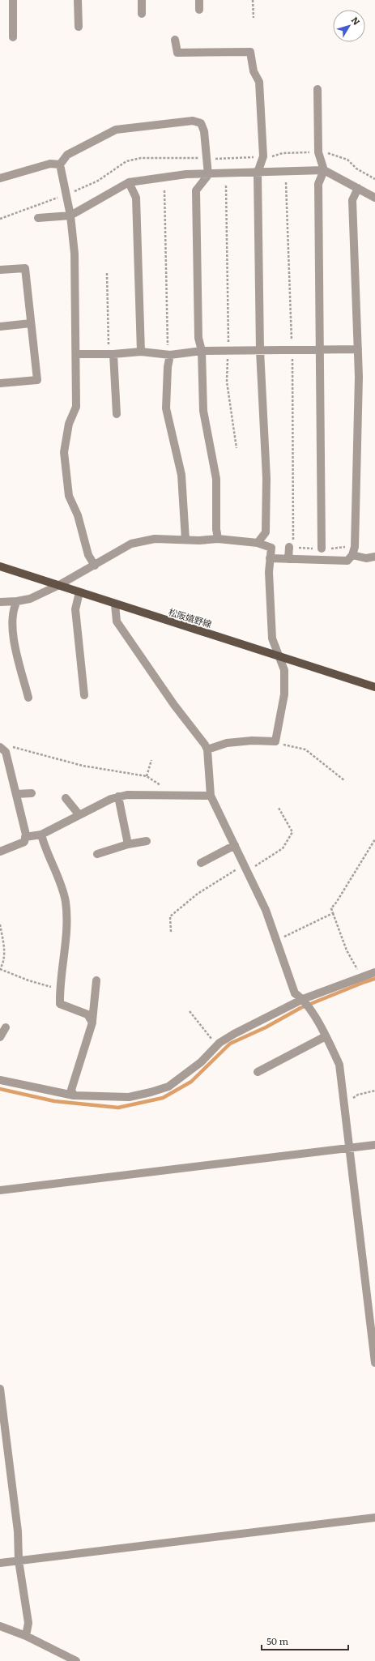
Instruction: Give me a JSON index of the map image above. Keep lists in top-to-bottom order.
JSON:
{
  "streets": {
    "main road": ["松阪嬉野線"]
  },
  "scale_bar": "50 m",
  "north": "top right"
}
